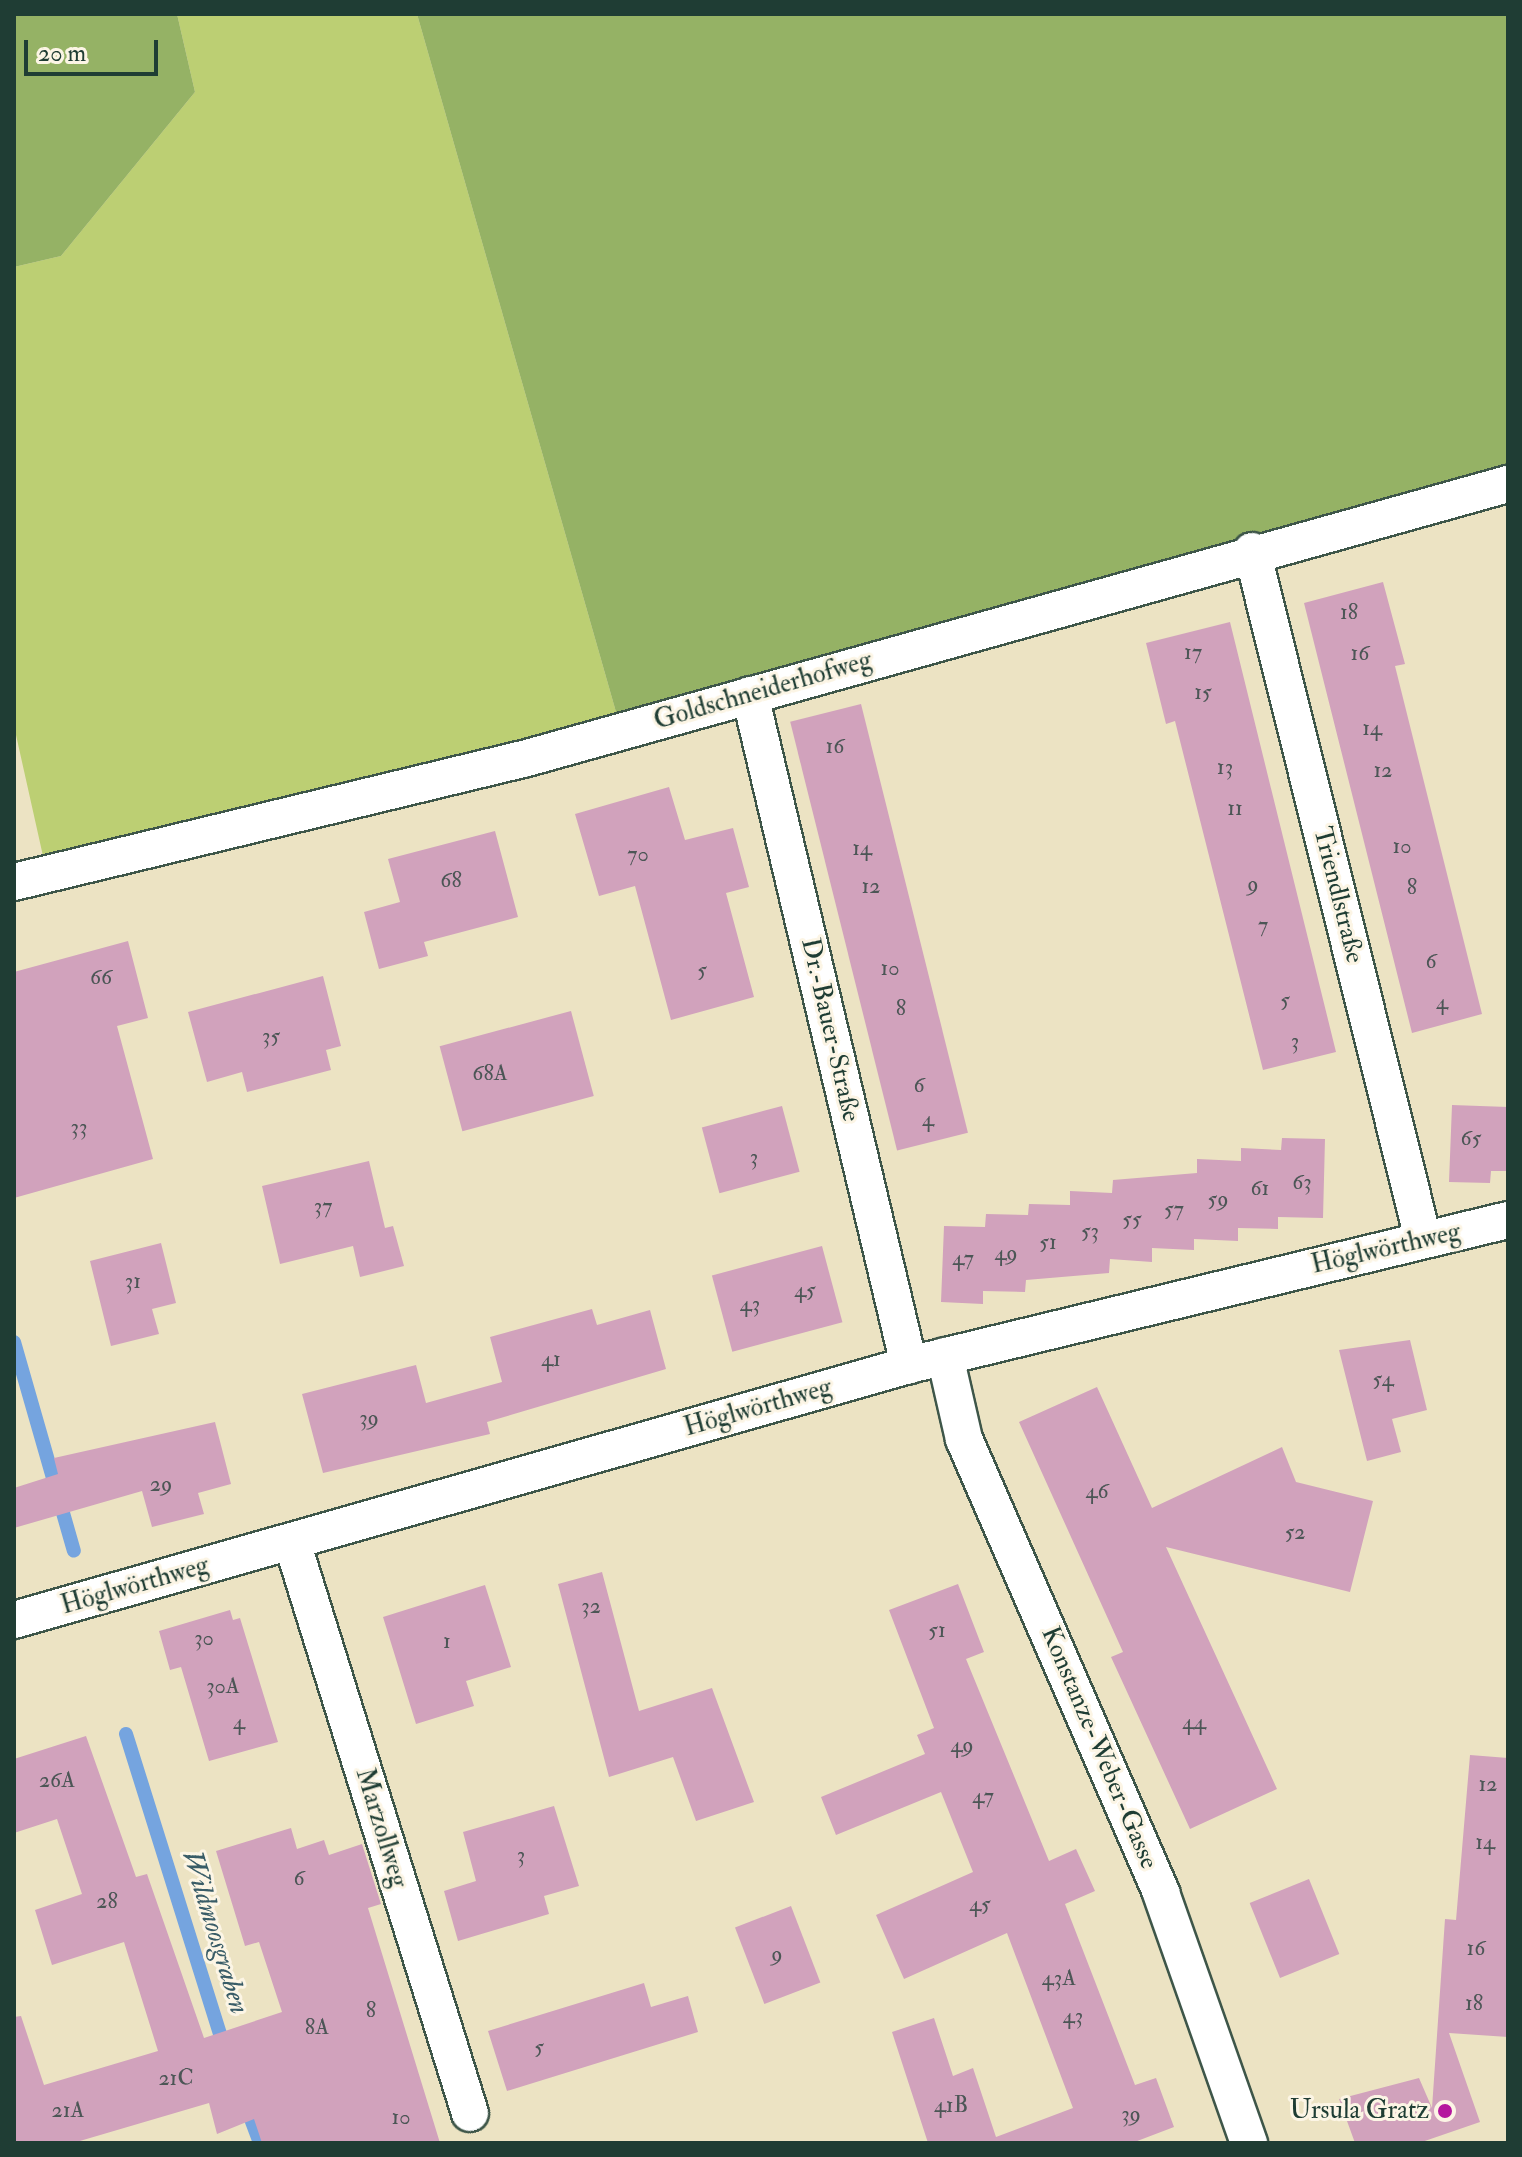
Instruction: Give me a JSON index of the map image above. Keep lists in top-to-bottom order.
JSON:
{
  "streets": {
    "street": [
      "Goldschneiderhofweg",
      "Triendlstraße",
      "Dr.-Bauer-Straße",
      "Höglwörthweg",
      "Konstanze-Weber-Gasse",
      "Marzollweg"
    ]
  },
  "crossings": [
    ["Goldschneiderhofweg", "Triendlstraße"],
    ["Goldschneiderhofweg", "Dr.-Bauer-Straße"],
    ["Triendlstraße", "Höglwörthweg"],
    ["Dr.-Bauer-Straße", "Höglwörthweg"],
    ["Höglwörthweg", "Konstanze-Weber-Gasse"],
    ["Höglwörthweg", "Marzollweg"]
  ],
  "water": ["Wildmoosgraben"],
  "places": ["Ursula Gratz"],
  "house_numbers": [
    "18",
    "17",
    "16",
    "15",
    "14",
    "16",
    "13",
    "12",
    "11",
    "10",
    "14",
    "70",
    "68",
    "9",
    "12",
    "8",
    "7",
    "6",
    "10",
    "5",
    "66",
    "5",
    "4",
    "8",
    "35",
    "3",
    "68A",
    "6",
    "4",
    "33",
    "65",
    "3",
    "63",
    "61",
    "59",
    "37",
    "57",
    "55",
    "53",
    "51",
    "49",
    "47",
    "31",
    "45",
    "43",
    "41",
    "54",
    "39",
    "29",
    "46",
    "52",
    "32",
    "51",
    "30",
    "1",
    "30A",
    "4",
    "44",
    "49",
    "26A",
    "12",
    "47",
    "14",
    "3",
    "6",
    "28",
    "45",
    "16",
    "9",
    "43A",
    "18",
    "8",
    "43",
    "8A",
    "5",
    "21C",
    "41B",
    "21A",
    "39",
    "10"
  ],
  "scale_bar": "20 m"
}
